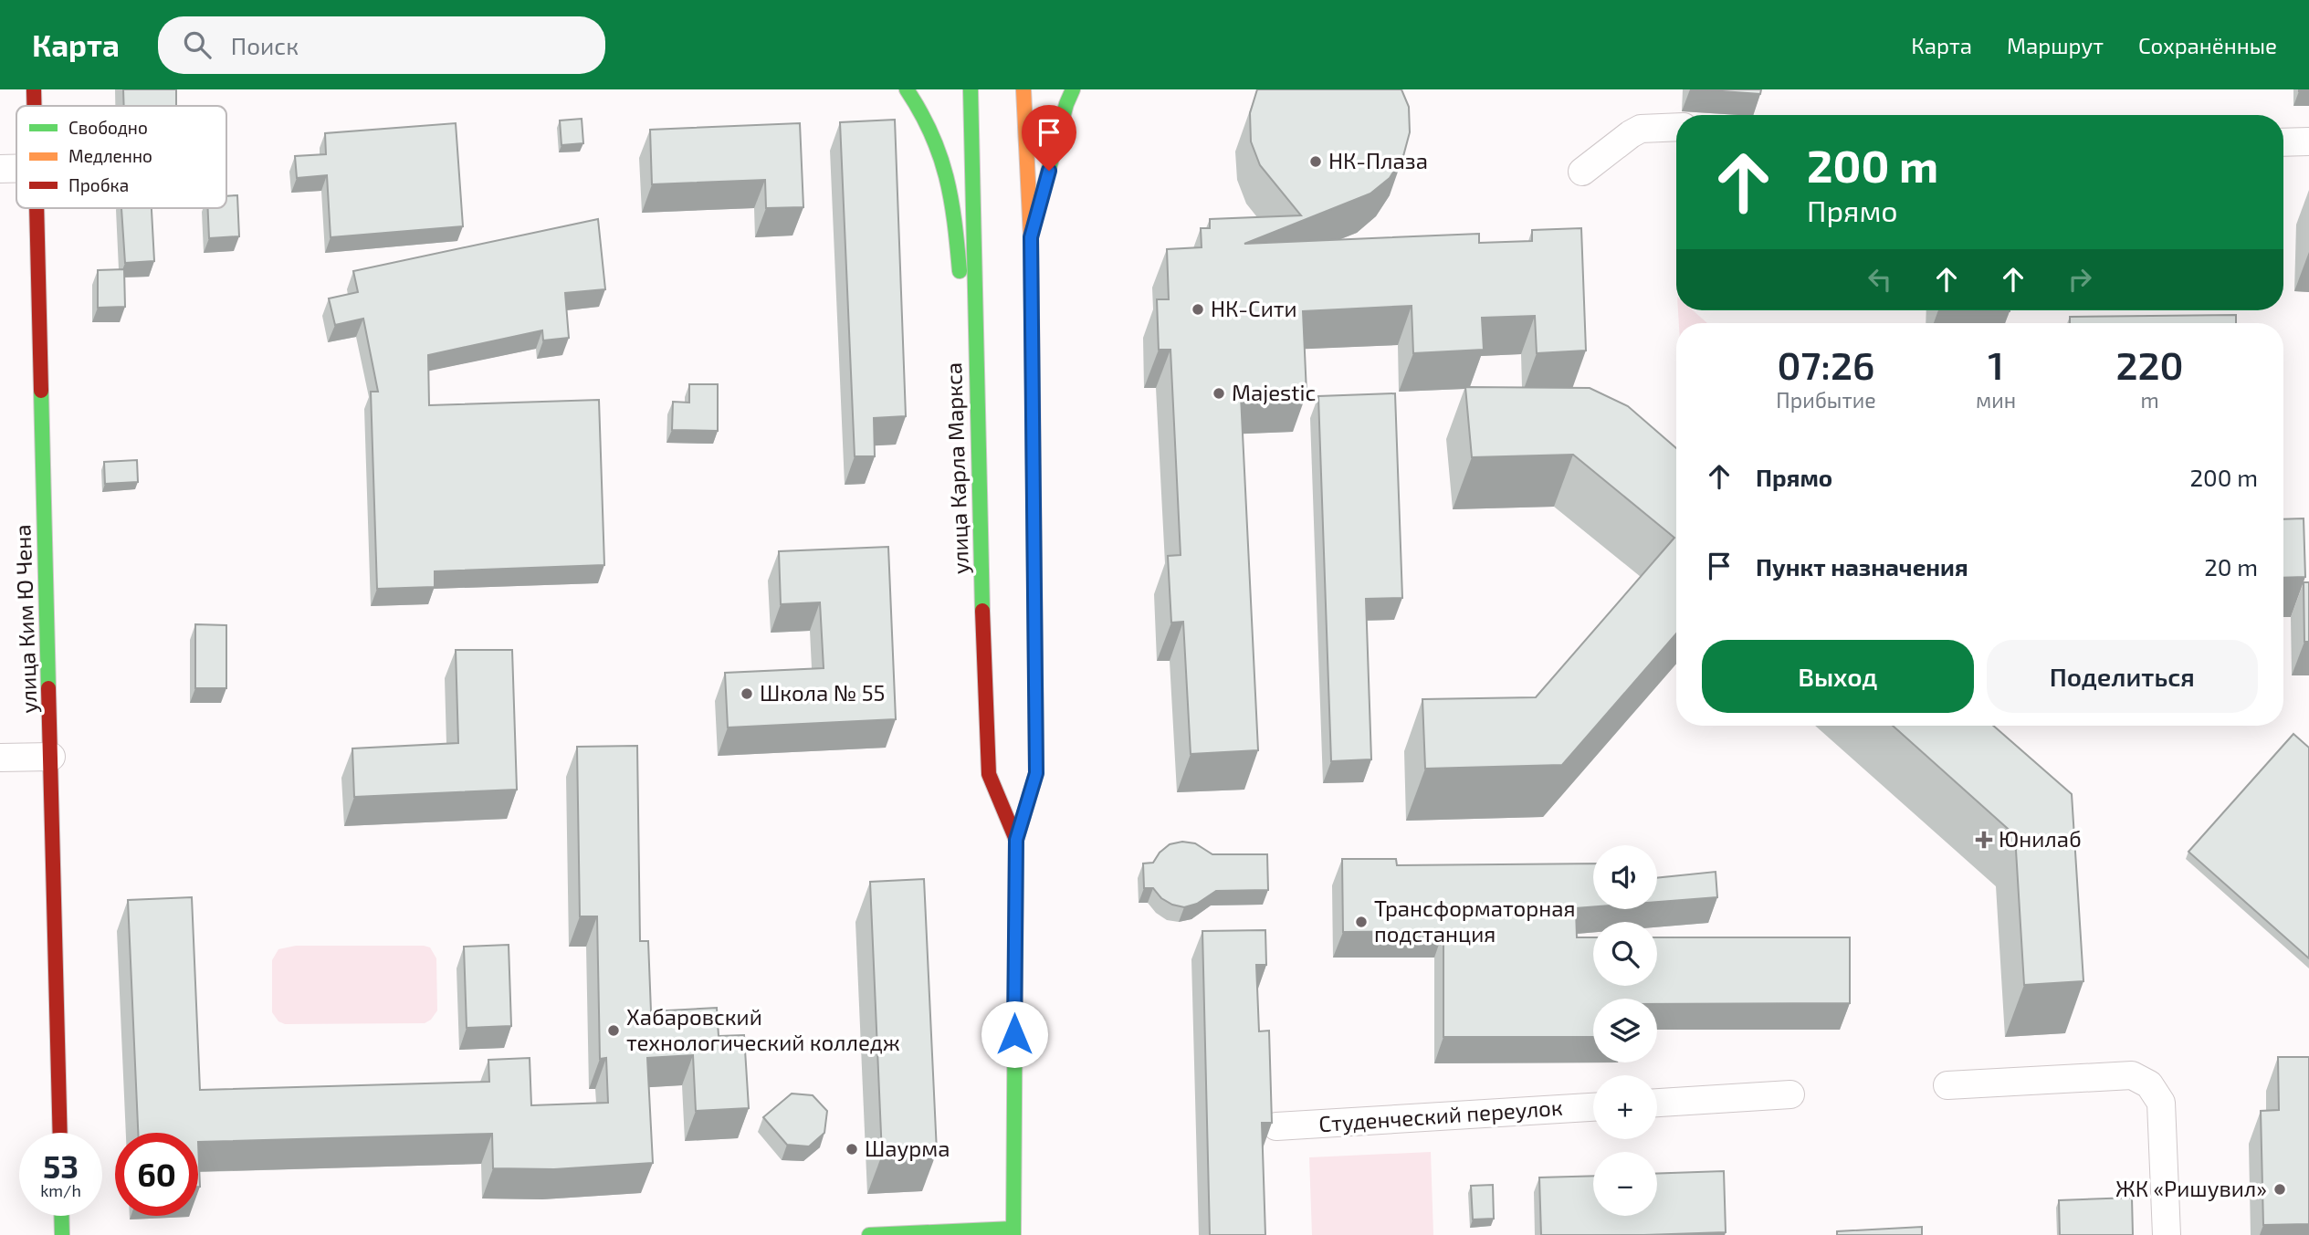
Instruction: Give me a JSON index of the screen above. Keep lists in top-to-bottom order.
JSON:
{
  "streets": {
    "main road": ["улица Карла Маркса", "улица Ким Ю Чена"],
    "street": ["Студенческий переулок"]
  },
  "places": {
    "other": [
      "НК-Плаза",
      "НК-Сити",
      "Majestic",
      "Школа № 55",
      "Трансформаторная подстанция",
      "Хабаровский технологический колледж",
      "Шаурма",
      "ЖК «Ришувил»"
    ],
    "health": ["Юнилаб"]
  },
  "legend": ["Свободно", "Медленно", "Пробка"],
  "page": {
    "header": "Карта",
    "search": "Поиск",
    "nav": ["Карта", "Маршрут", "Сохранённые"],
    "turn": ["200 m", "Прямо"],
    "eta": [
      "07:26",
      "Прибытие",
      "1",
      "мин",
      "220",
      "m"
    ],
    "list": [
      {
        "name": "Прямо",
        "value": "200 m"
      },
      {
        "name": "Пункт назначения",
        "value": "20 m"
      }
    ],
    "buttons": ["Выход", "Поделиться"],
    "map_buttons": ["+", "−"],
    "speed": "53 km/h",
    "limit": "60"
  }
}
